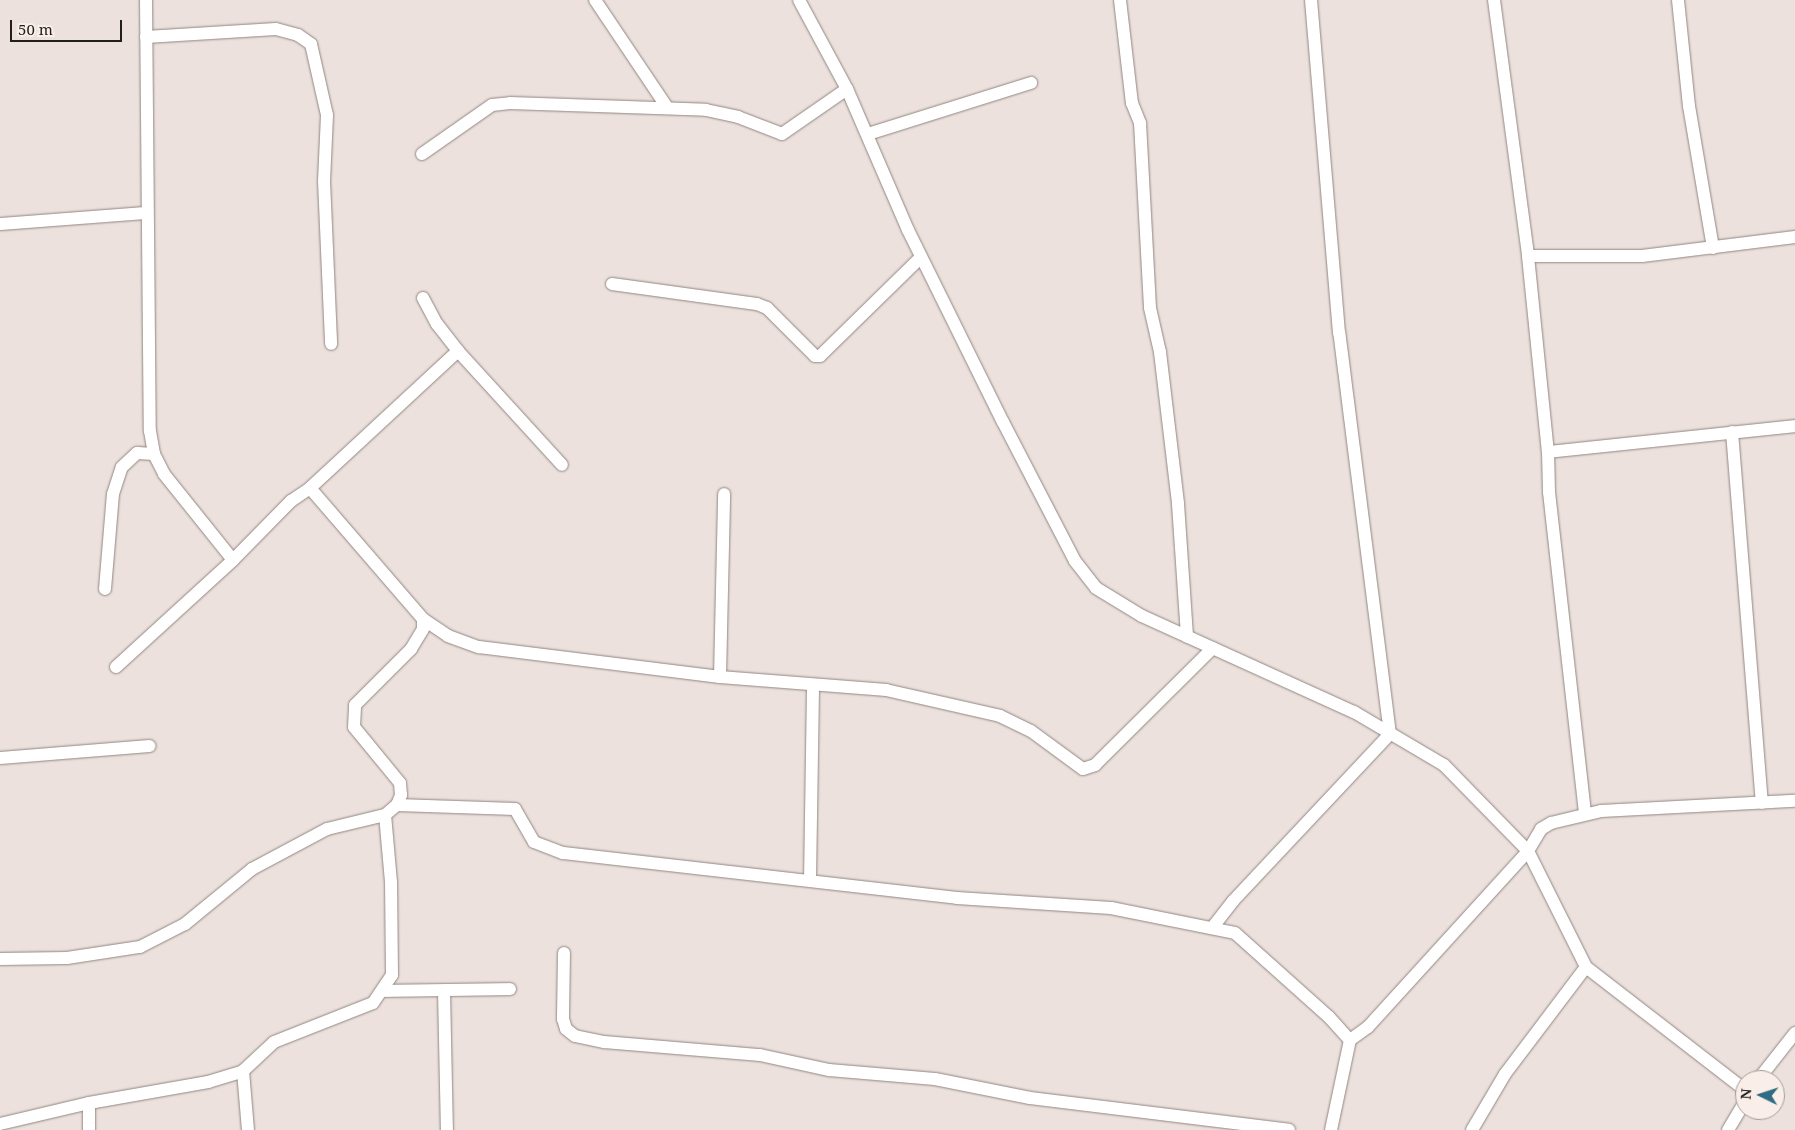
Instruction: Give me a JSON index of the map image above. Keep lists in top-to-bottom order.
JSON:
{
  "scale_bar": "50 m",
  "north": "left"
}
